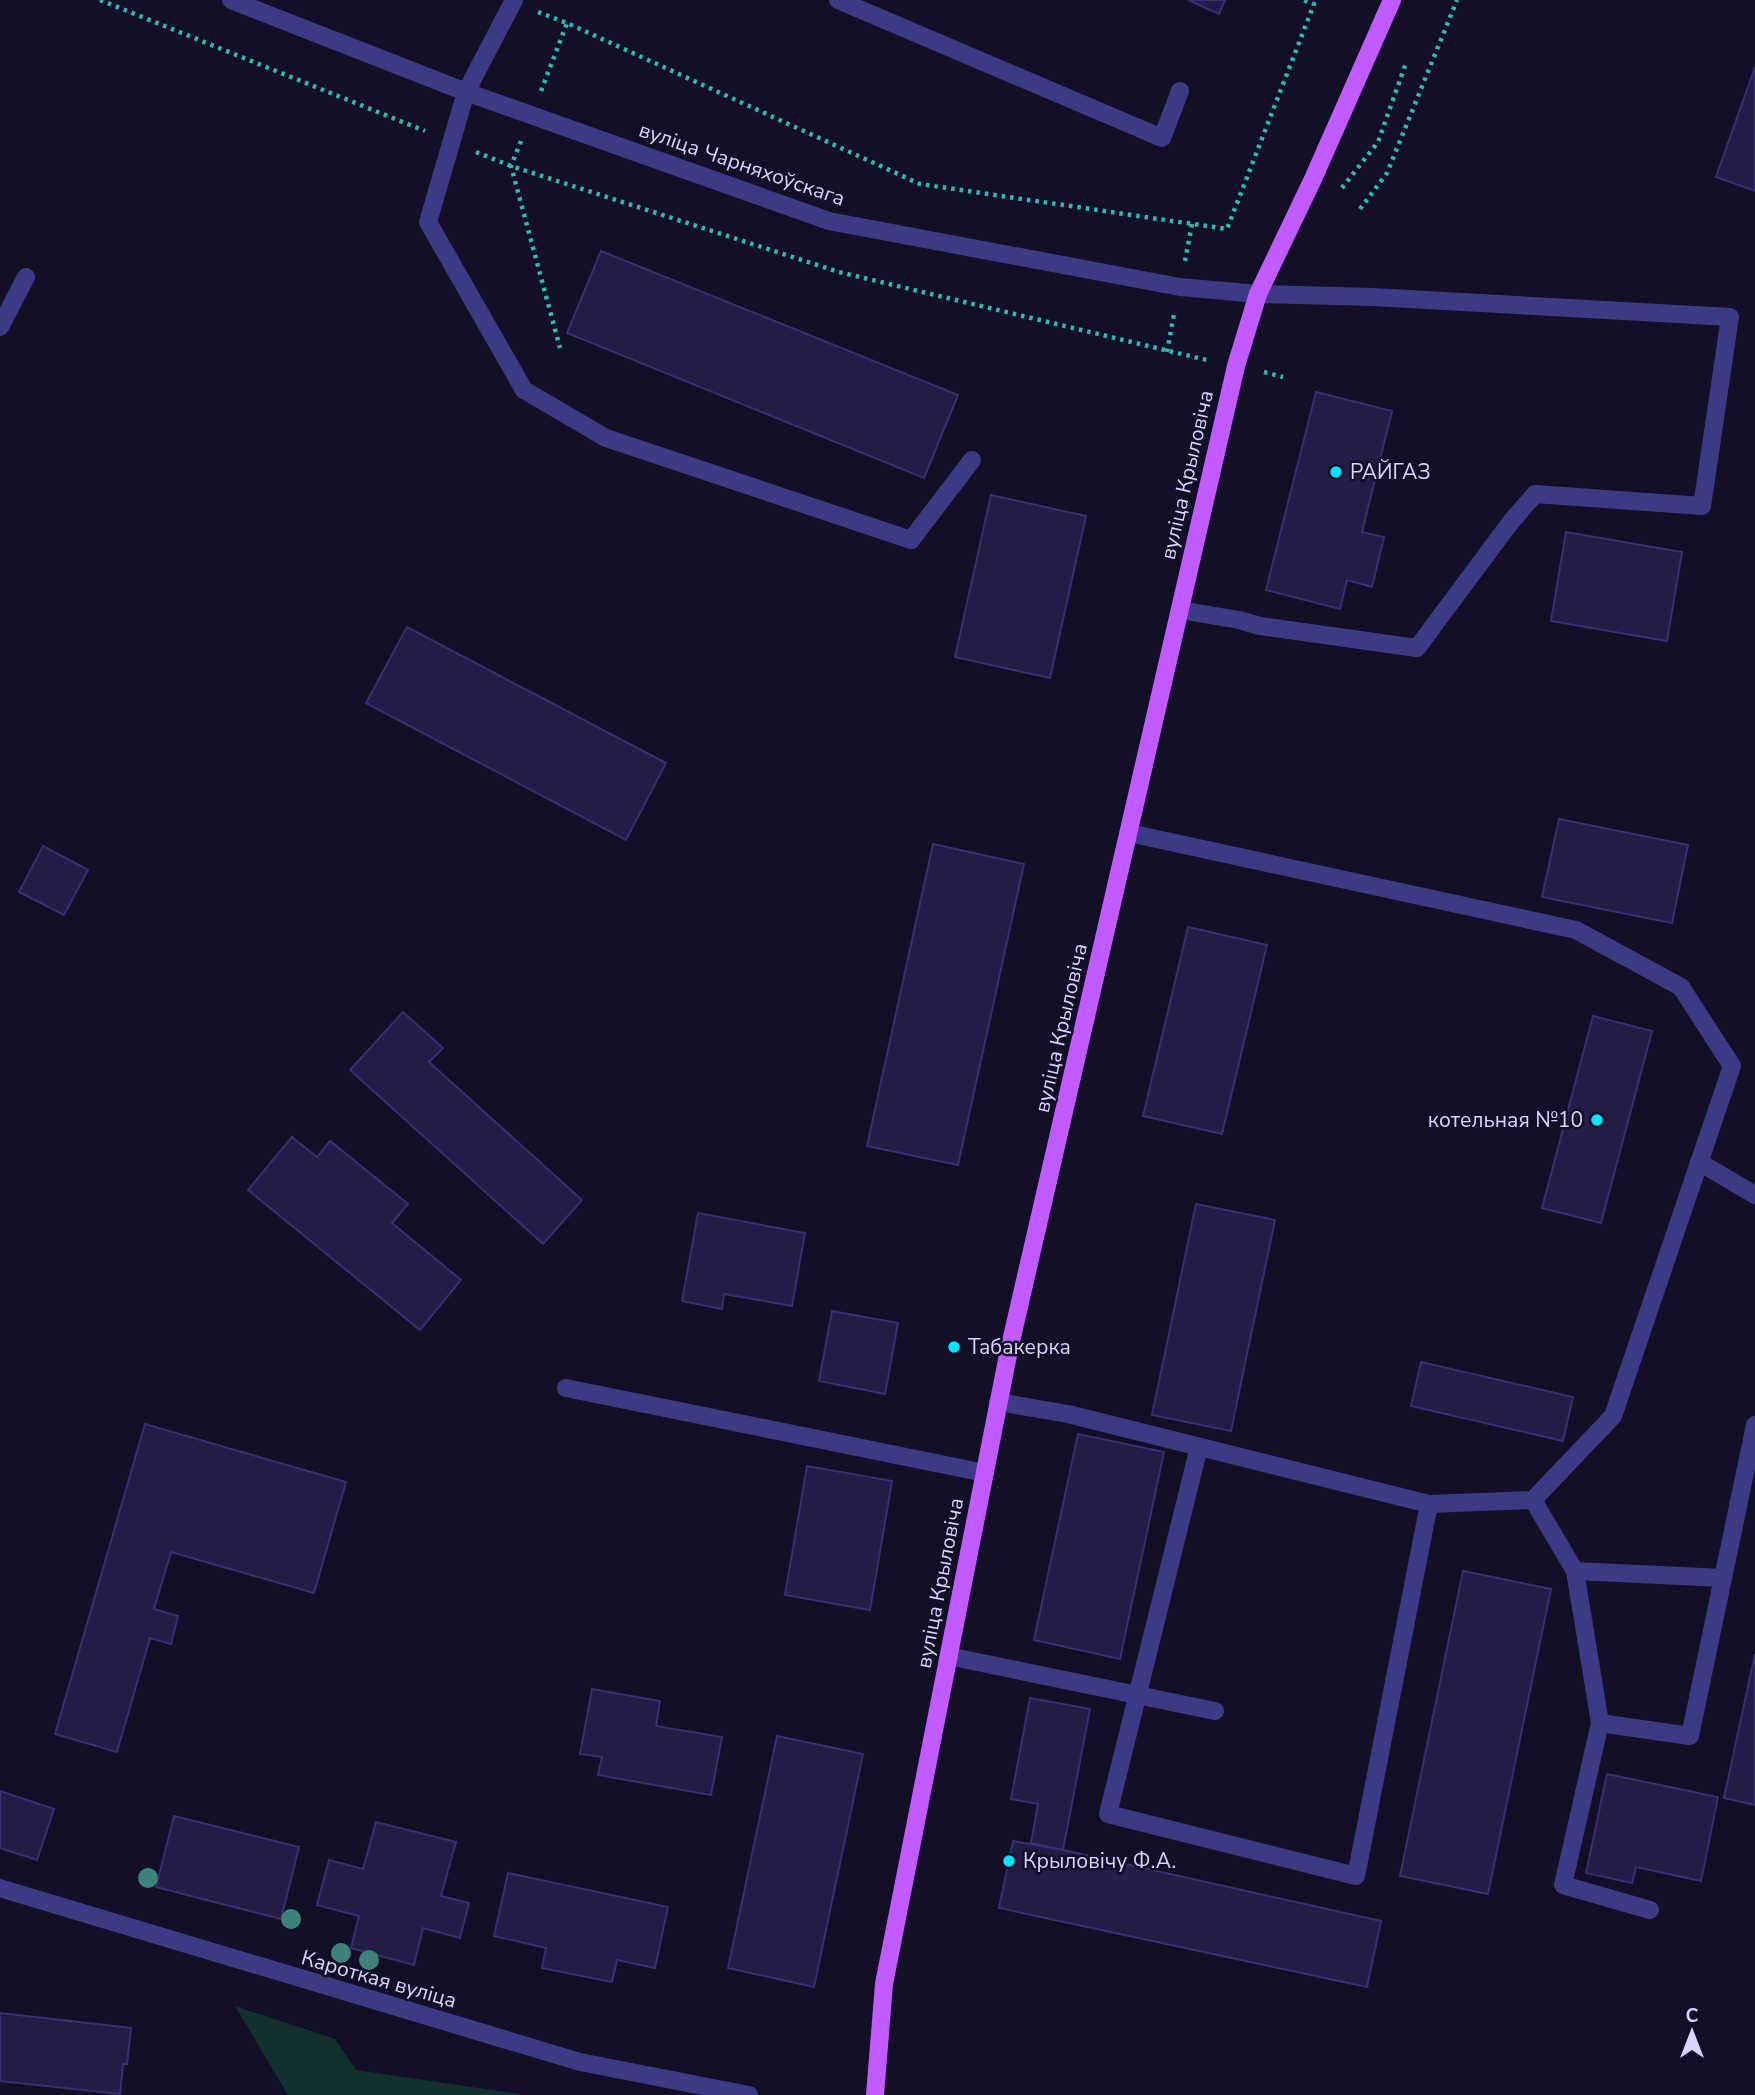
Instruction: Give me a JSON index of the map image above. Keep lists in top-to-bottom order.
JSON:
{
  "streets": {
    "main road": ["вуліца Крыловіча"],
    "street": ["вуліца Чарняхоўскага", "Кароткая вуліца"]
  },
  "crossings": [
    ["вуліца Чарняхоўскага", "вуліца Крыловіча"]
  ],
  "places": [
    "РАЙГАЗ",
    "котельная №10",
    "Табакерка",
    "Крыловічу Ф.А."
  ],
  "north": "top"
}
